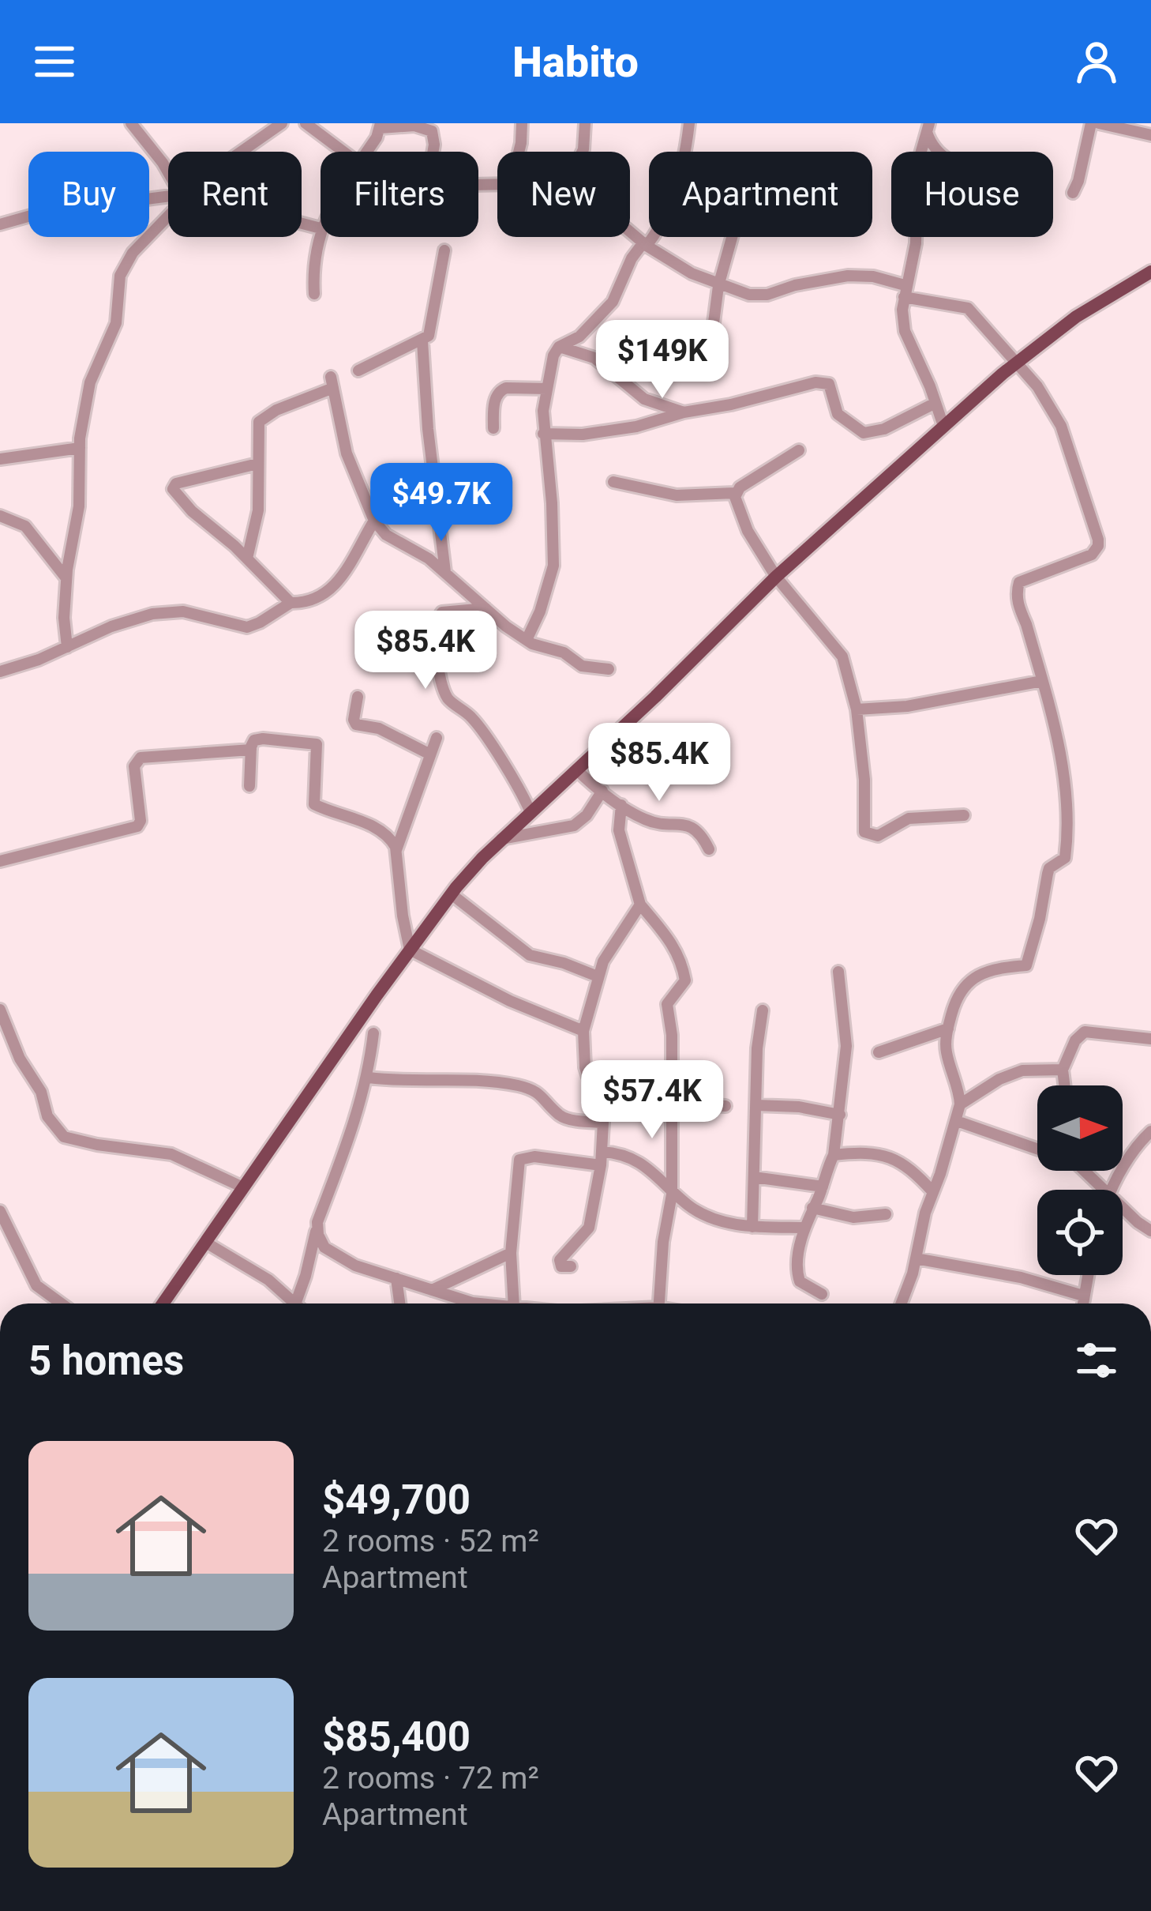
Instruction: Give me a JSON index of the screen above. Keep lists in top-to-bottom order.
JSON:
{
  "north": "right",
  "page": {
    "header": "Habito",
    "chip": [
      "Buy",
      "Rent",
      "Filters",
      "New",
      "Apartment",
      "House"
    ],
    "price": [
      "$149K",
      "$49.7K",
      "$85.4K",
      "$85.4K",
      "$57.4K"
    ],
    "heading": "5 homes",
    "list": [
      {
        "name": "$49,700",
        "note": "2 rooms · 52 m² · Apartment"
      },
      {
        "name": "$85,400",
        "note": "2 rooms · 72 m² · Apartment"
      }
    ]
  }
}
